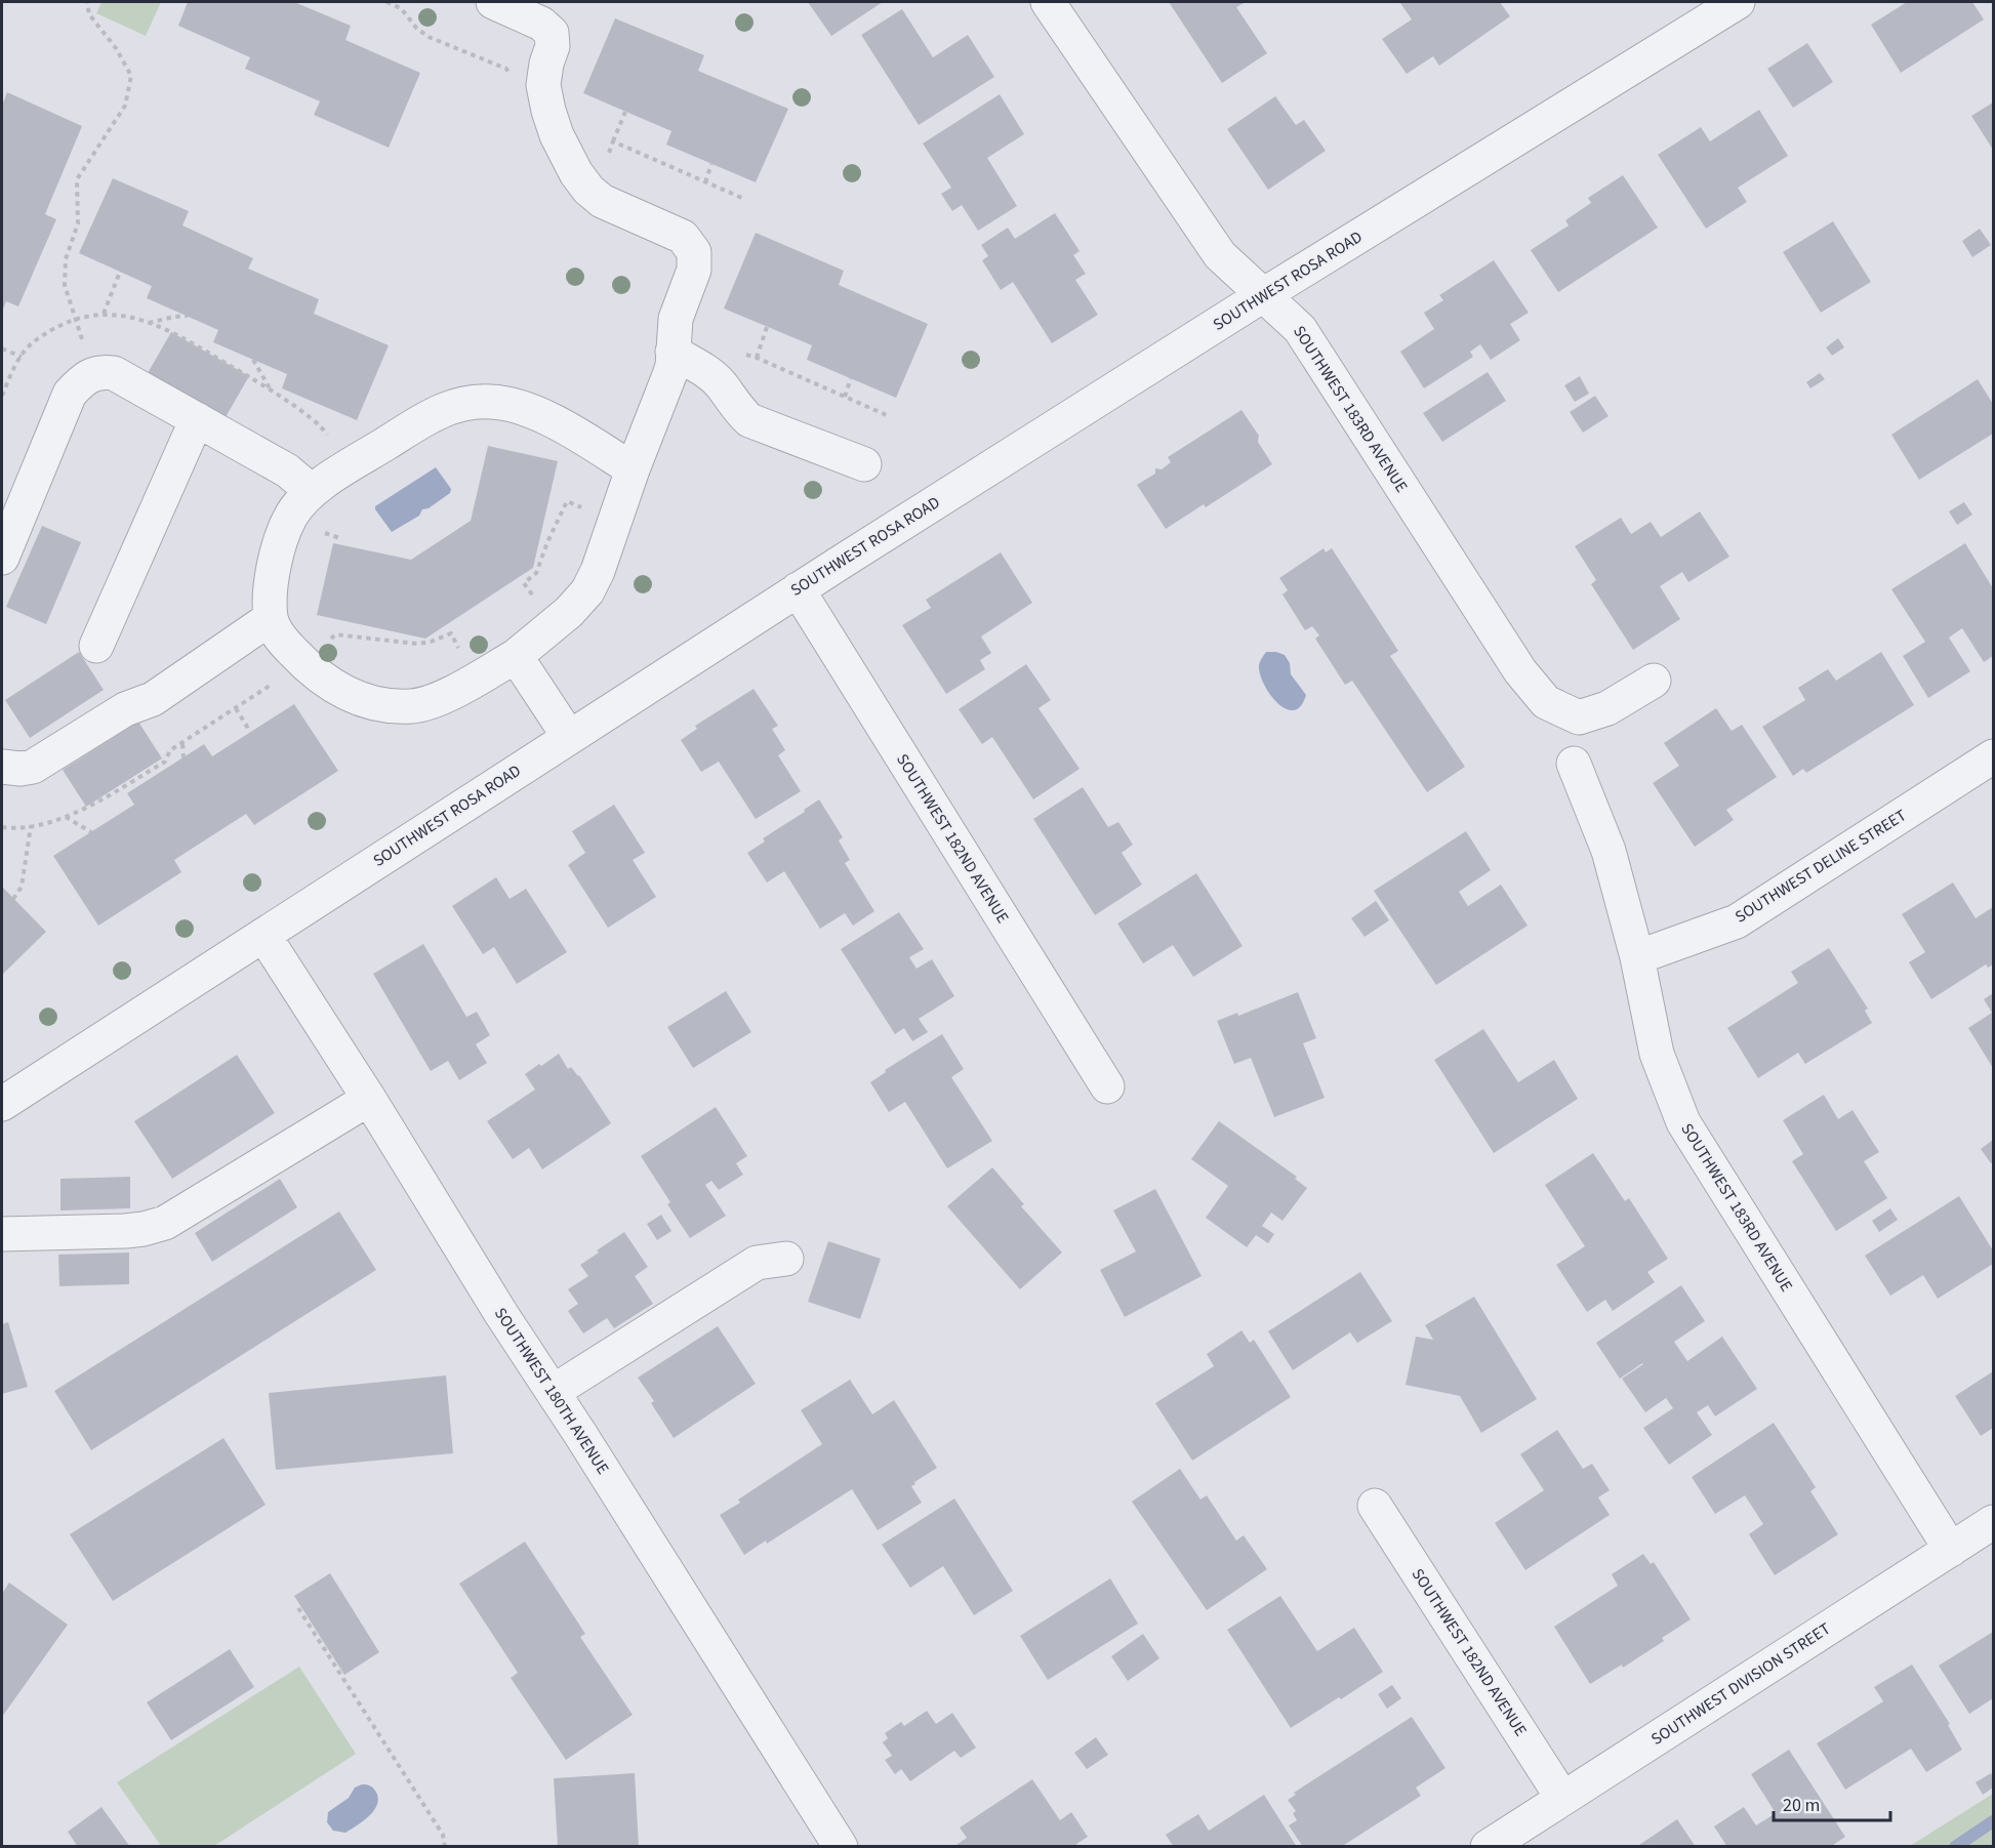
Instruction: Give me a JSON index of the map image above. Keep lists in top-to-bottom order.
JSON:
{
  "streets": {
    "street": [
      "SOUTHWEST ROSA ROAD",
      "SOUTHWEST 183RD AVENUE",
      "SOUTHWEST 182ND AVENUE",
      "SOUTHWEST DELINE STREET",
      "SOUTHWEST 180TH AVENUE",
      "SOUTHWEST DIVISION STREET"
    ]
  },
  "crossings": [
    ["SOUTHWEST ROSA ROAD", "SOUTHWEST 183RD AVENUE"],
    ["SOUTHWEST ROSA ROAD", "SOUTHWEST 182ND AVENUE"],
    ["SOUTHWEST ROSA ROAD", "SOUTHWEST 180TH AVENUE"],
    ["SOUTHWEST 183RD AVENUE", "SOUTHWEST DELINE STREET"],
    ["SOUTHWEST 183RD AVENUE", "SOUTHWEST DIVISION STREET"],
    ["SOUTHWEST 182ND AVENUE", "SOUTHWEST DIVISION STREET"]
  ],
  "scale_bar": "20 m"
}
